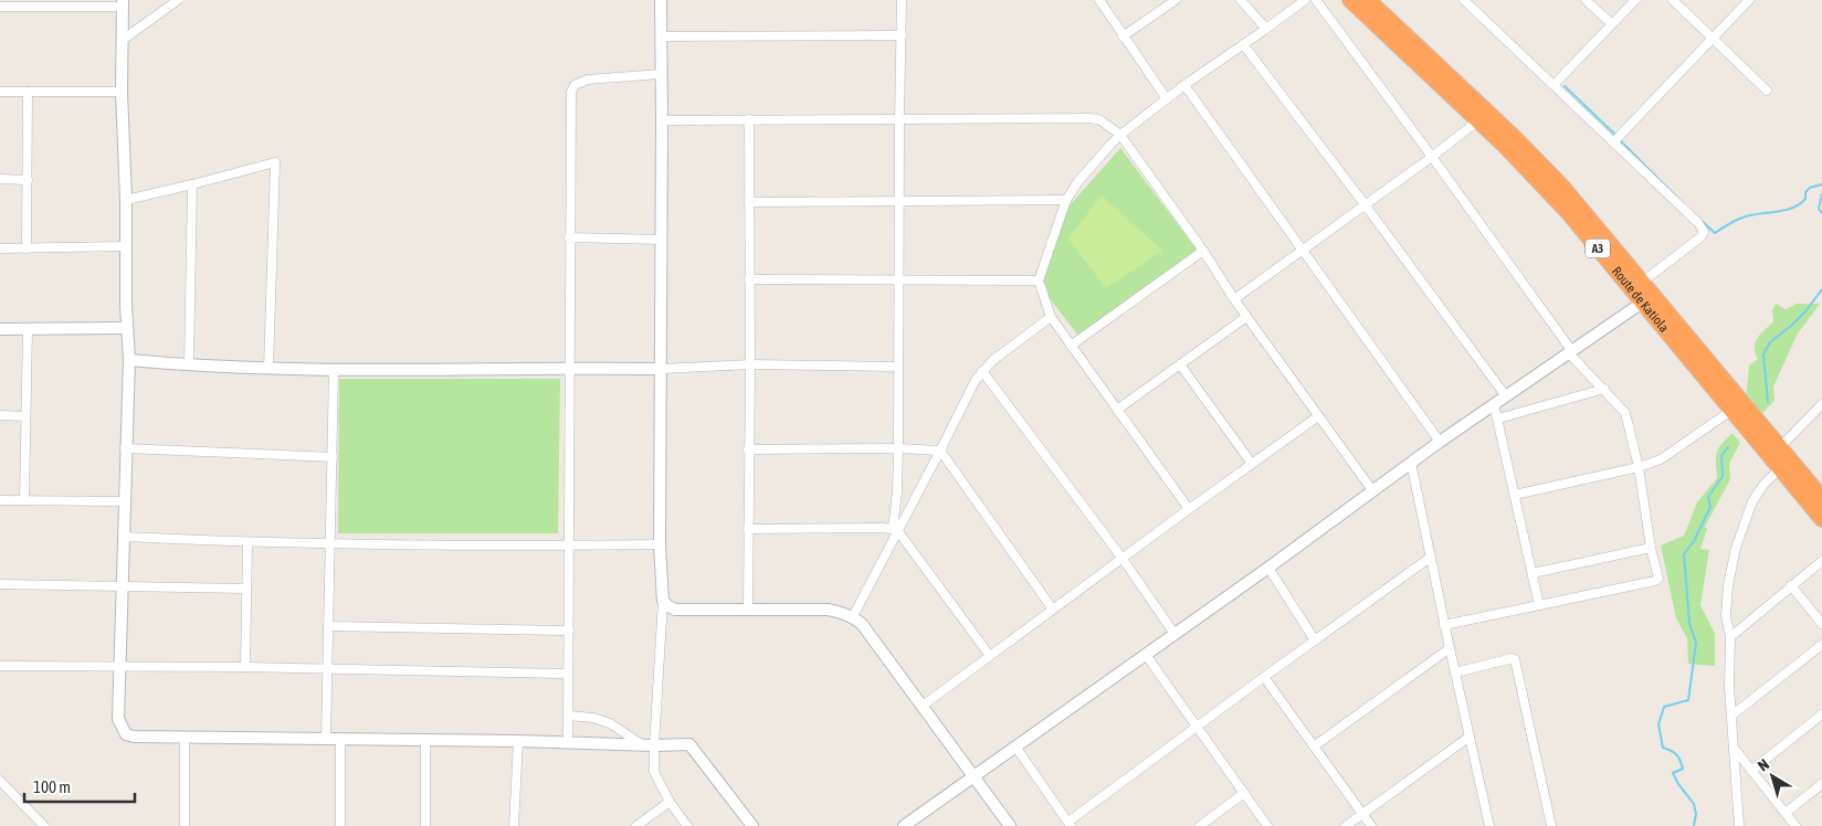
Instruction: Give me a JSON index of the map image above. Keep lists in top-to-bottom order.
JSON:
{
  "streets": {
    "highway": ["A3", "Route de Katiola"]
  },
  "scale_bar": "100 m",
  "north": "top left"
}
